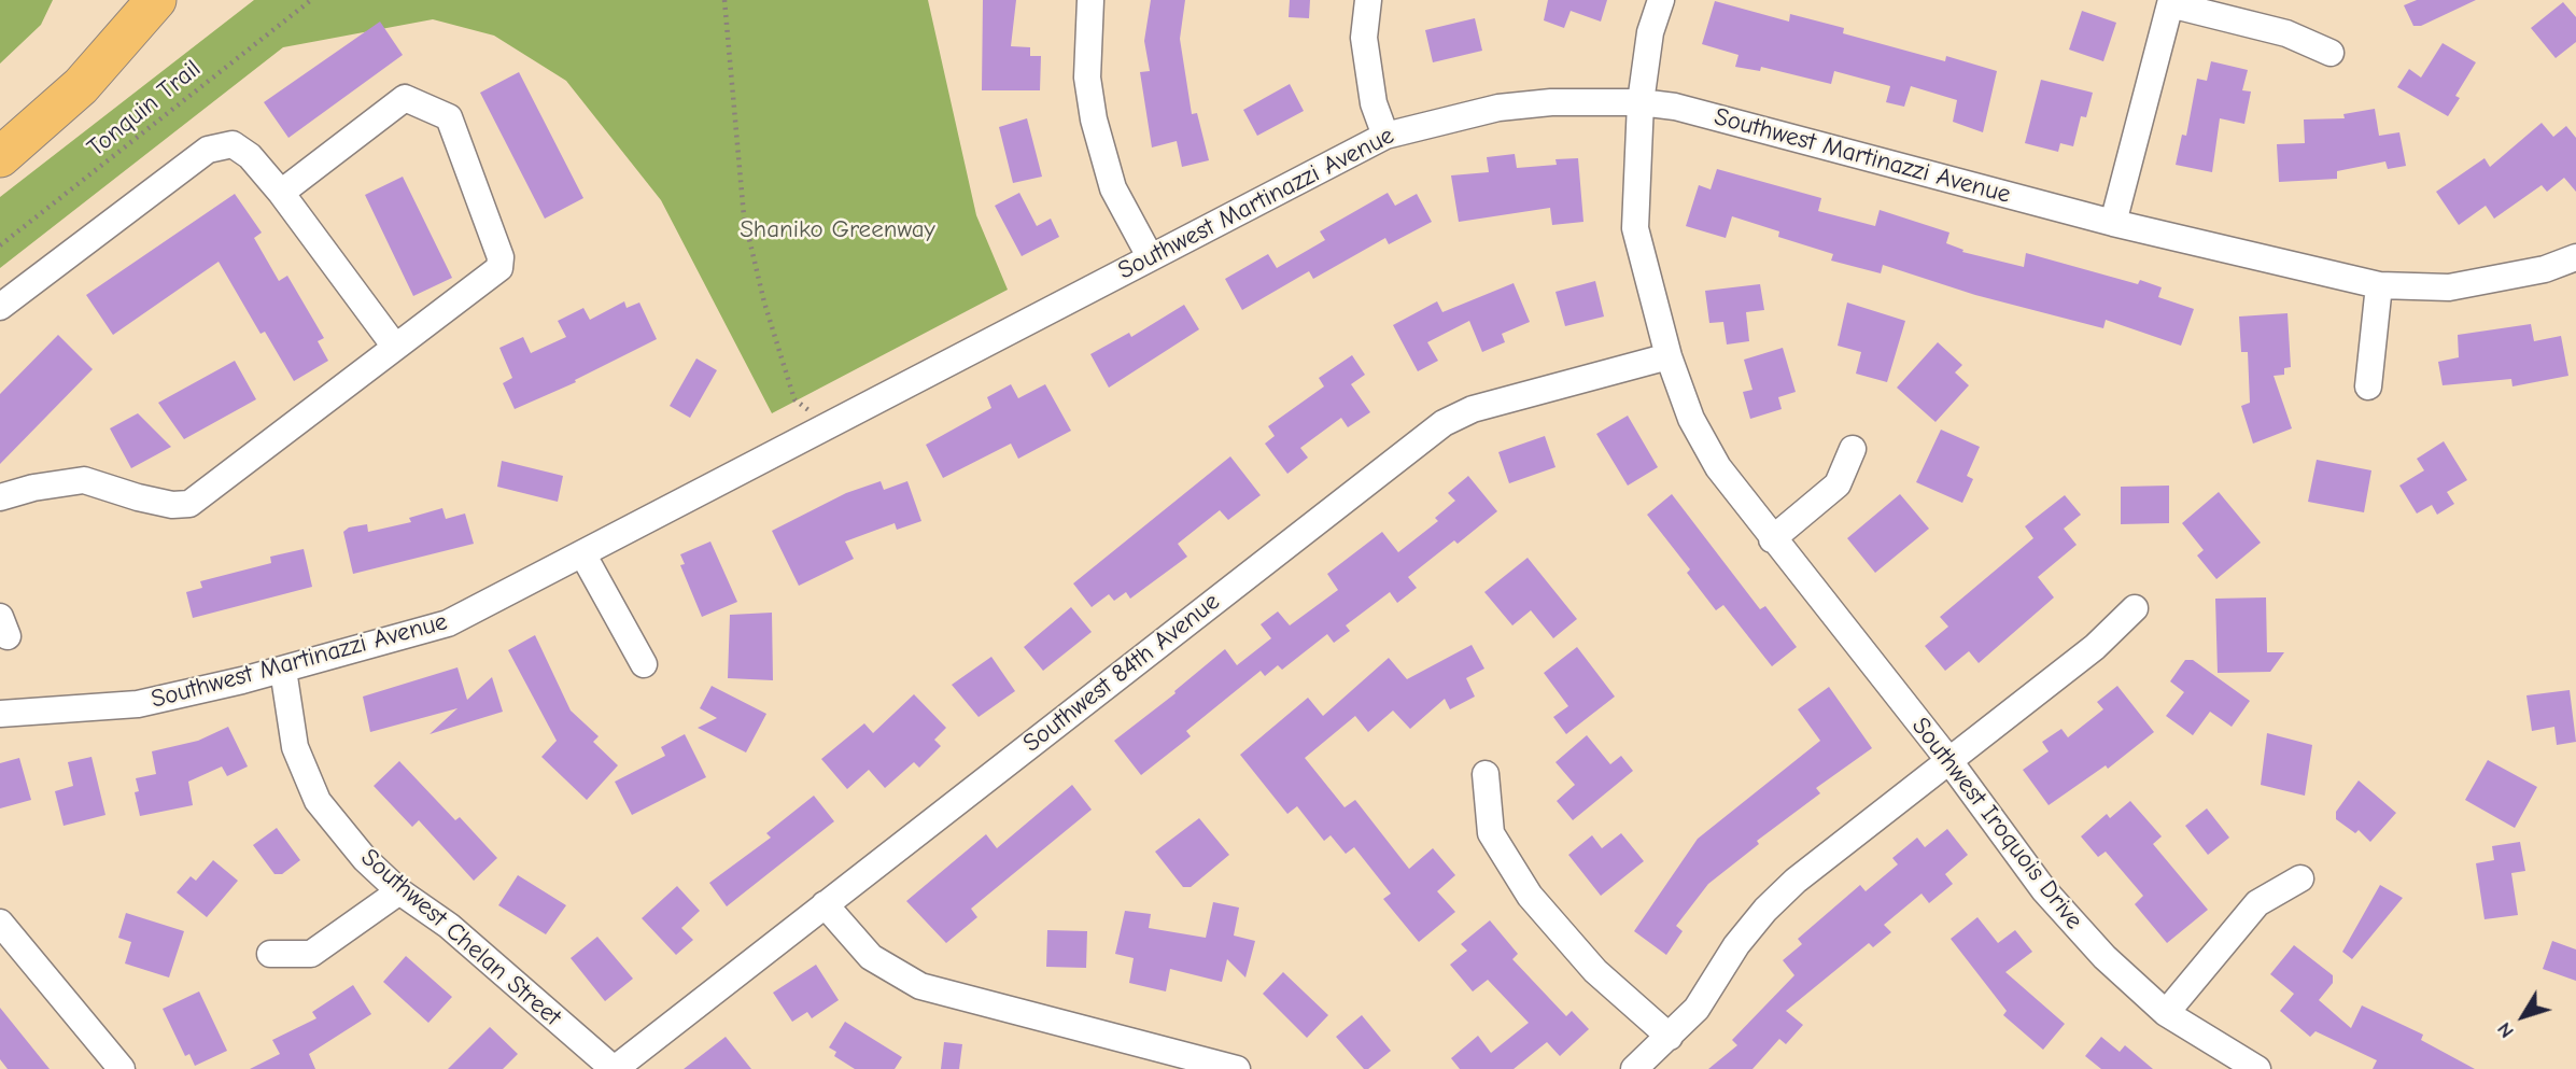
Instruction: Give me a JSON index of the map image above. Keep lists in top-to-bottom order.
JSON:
{
  "streets": {
    "street": [
      "Southwest Martinazzi Avenue",
      "Southwest 84th Avenue",
      "Southwest Iroquois Drive",
      "Southwest Chelan Street"
    ],
    "path": ["Tonquin Trail"]
  },
  "crossings": [
    ["Southwest Martinazzi Avenue", "Southwest Iroquois Drive"],
    ["Southwest Martinazzi Avenue", "Southwest Chelan Street"],
    ["Southwest 84th Avenue", "Southwest Iroquois Drive"],
    ["Southwest 84th Avenue", "Southwest Chelan Street"]
  ],
  "parks": ["Shaniko Greenway"],
  "north": "bottom left"
}
